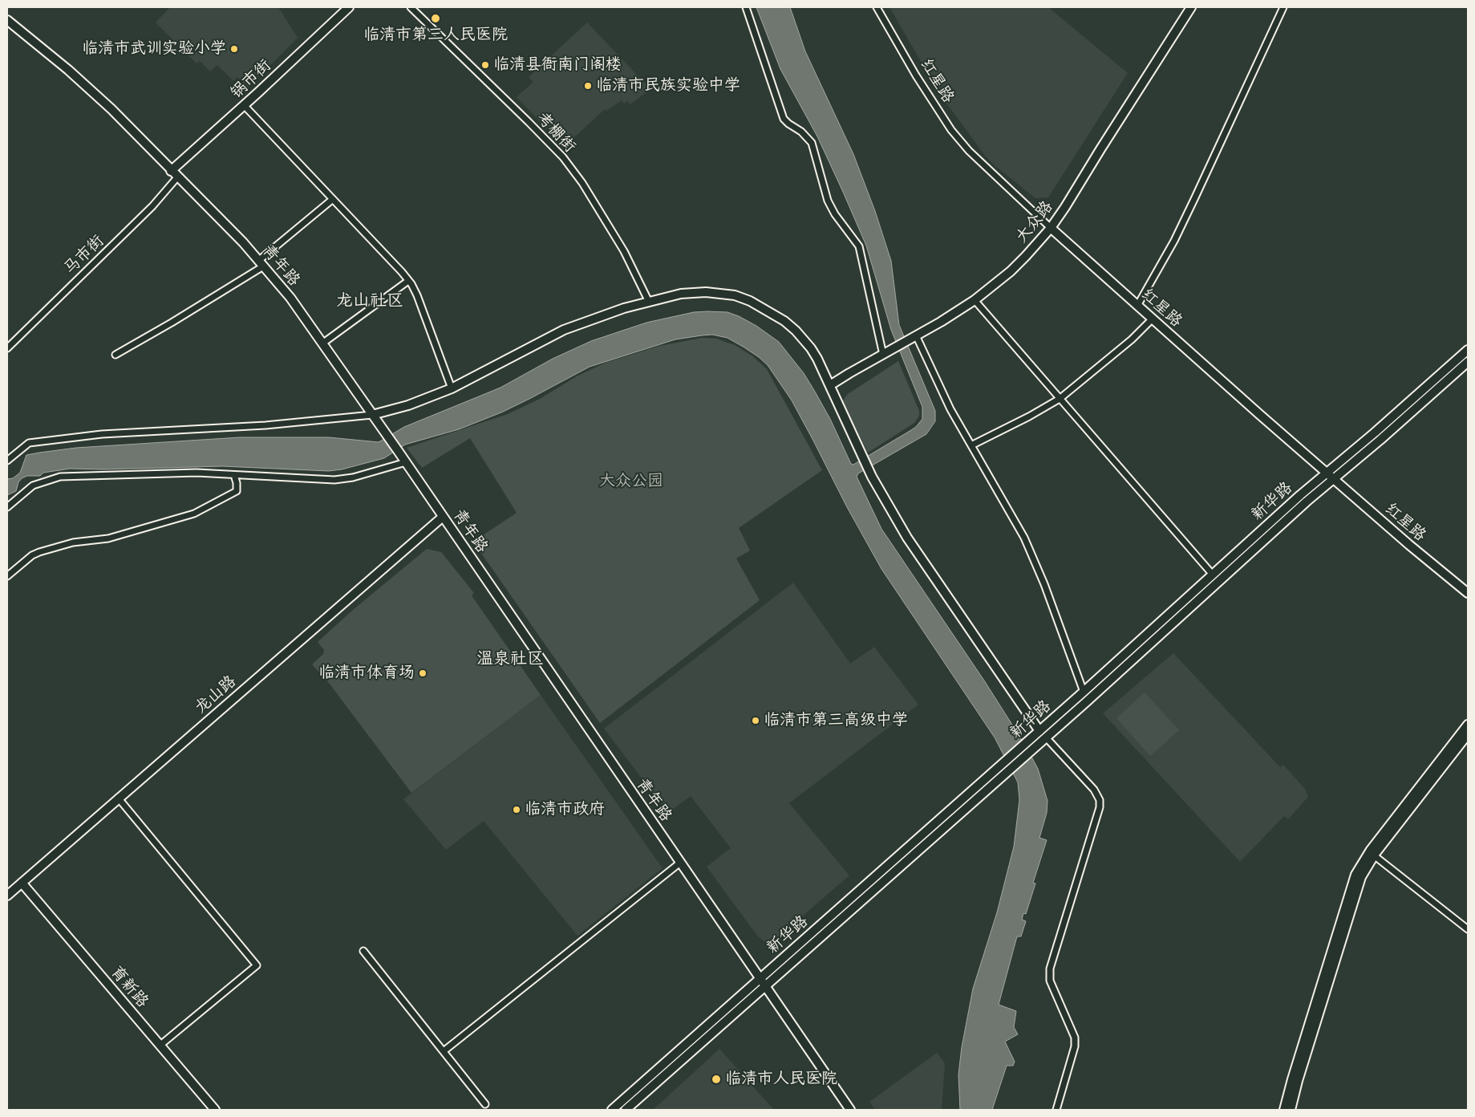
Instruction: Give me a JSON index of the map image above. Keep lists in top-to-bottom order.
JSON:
{
  "streets": {
    "street": [
      "锅市街",
      "红星路",
      "考棚街",
      "大众路",
      "马市街",
      "青年路",
      "新华路",
      "龙山路",
      "育新路"
    ]
  },
  "crossings": [
    ["锅市街", "青年路"],
    ["红星路", "大众路"],
    ["红星路", "新华路"],
    ["马市街", "青年路"],
    ["青年路", "新华路"],
    ["青年路", "龙山路"],
    ["龙山路", "育新路"]
  ],
  "districts": ["龙山社区", "温泉社区"],
  "parks": ["大众公园"],
  "places": [
    "临清市第三人民医院",
    "临清市武训实验小学",
    "临清县衙南门阁楼",
    "临清市民族实验中学",
    "临清市体育场",
    "临清市第三高级中学",
    "临清市政府",
    "临清市人民医院"
  ]
}
